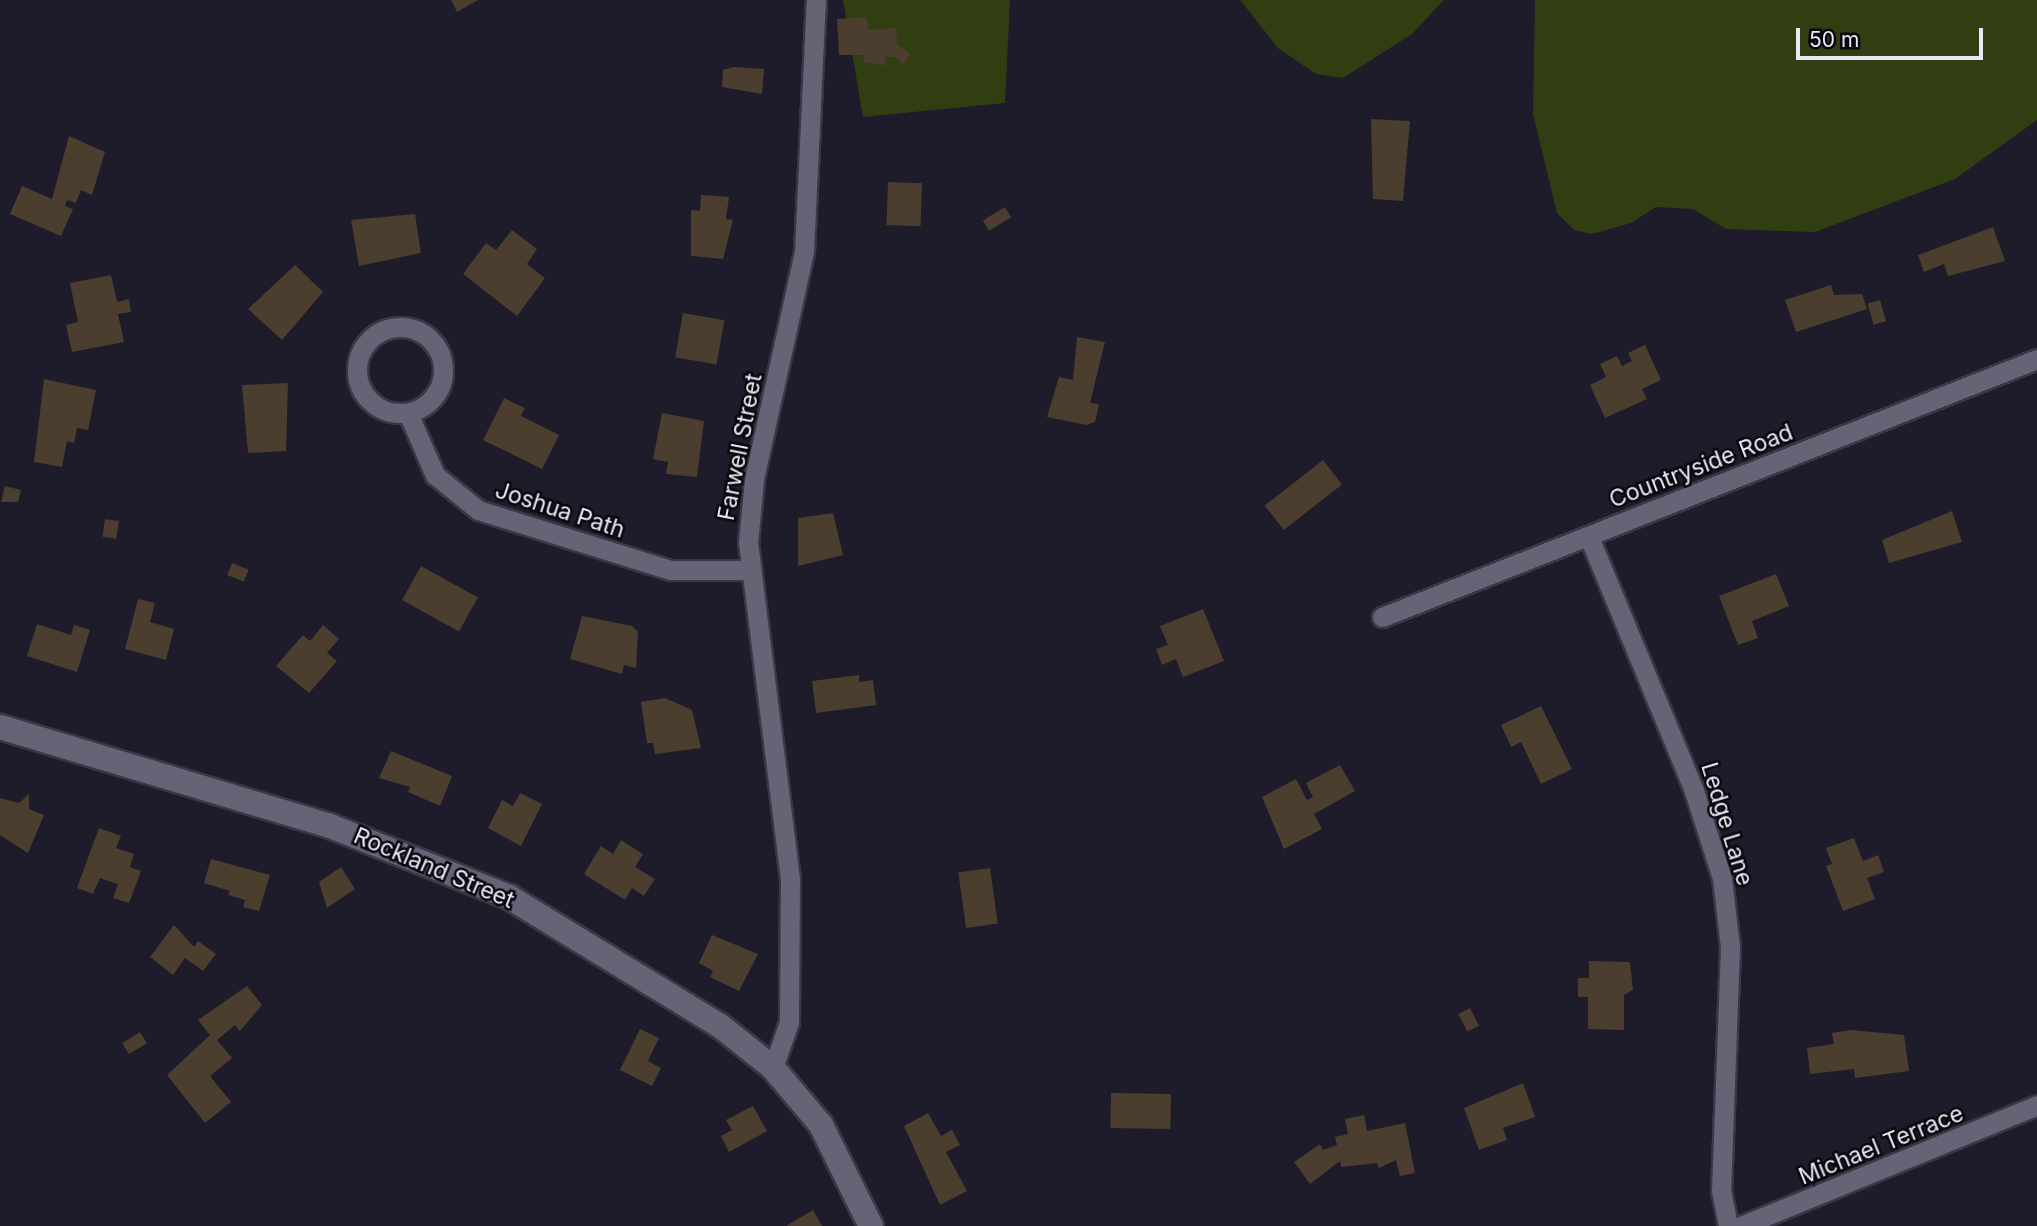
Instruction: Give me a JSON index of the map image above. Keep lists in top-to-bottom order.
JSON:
{
  "streets": {
    "street": [
      "Farwell Street",
      "Countryside Road",
      "Joshua Path",
      "Ledge Lane",
      "Rockland Street",
      "Michael Terrace"
    ]
  },
  "crossings": [
    ["Farwell Street", "Joshua Path"],
    ["Farwell Street", "Rockland Street"],
    ["Countryside Road", "Ledge Lane"]
  ],
  "scale_bar": "50 m"
}
